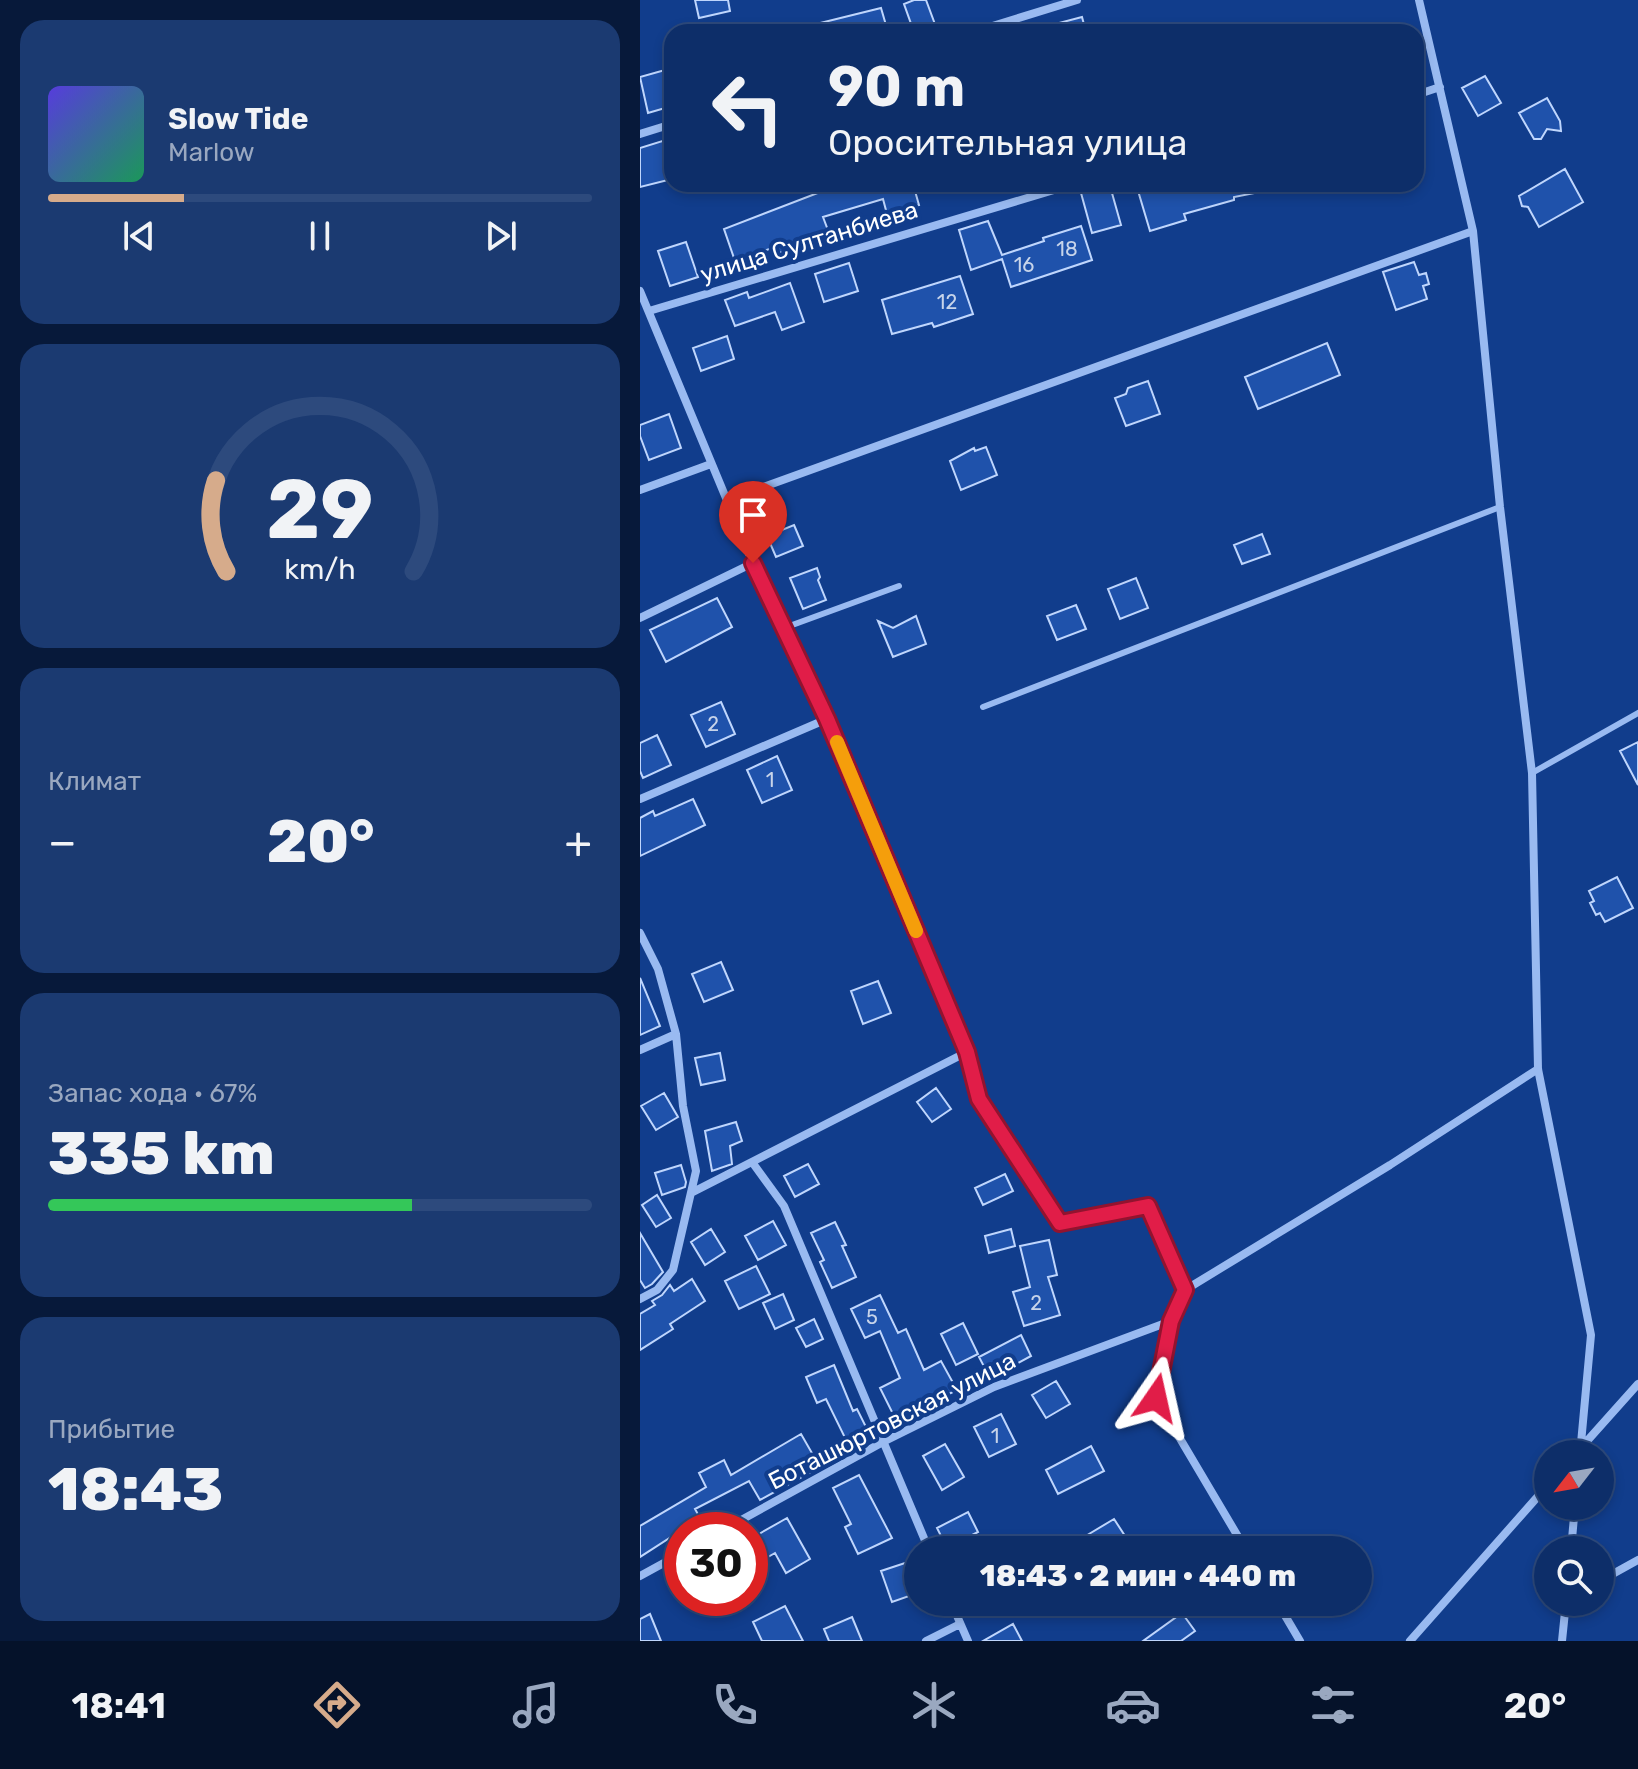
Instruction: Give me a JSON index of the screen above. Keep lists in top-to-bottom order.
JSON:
{
  "streets": {
    "street": ["улица Султанбиева", "Боташюртовская улица"]
  },
  "house_numbers": [
    "18",
    "16",
    "12",
    "2",
    "1",
    "2",
    "5",
    "1"
  ],
  "north": "bottom left",
  "page": {
    "turn": ["90 m", "Оросительная улица"],
    "song": ["Slow Tide", "Marlow"],
    "tile": [
      "Климат",
      ["Запас хода · 67%", "335 km"],
      ["Прибытие", "18:43"]
    ],
    "heat": ["−", "20°", "+"],
    "limit": "30",
    "trip": "18:43 · 2 мин · 440 m",
    "tabs": ["18:41", "20°"],
    "gauge": ["29", "km/h"]
  }
}
